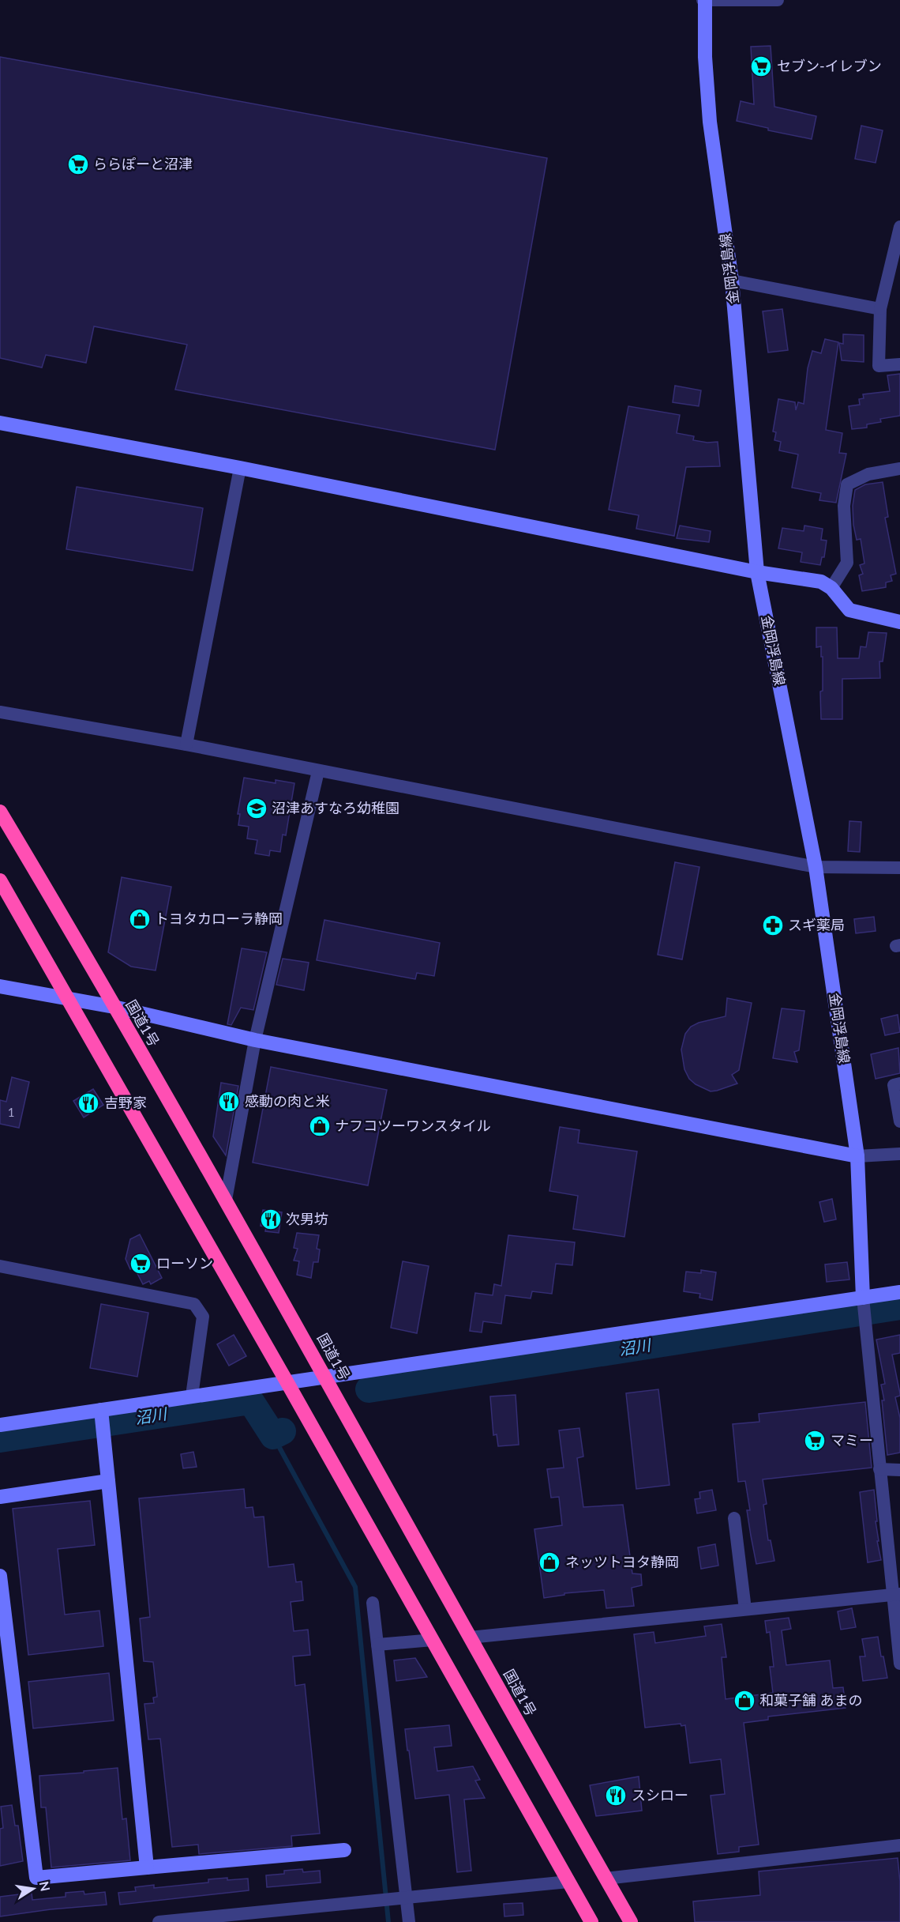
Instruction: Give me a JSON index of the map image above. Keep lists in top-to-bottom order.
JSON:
{
  "streets": {
    "highway": ["国道1号"],
    "street": ["金岡浮島線"]
  },
  "water": ["沼川"],
  "places": {
    "supermarket": [
      "セブン-イレブン",
      "ららぽーと沼津",
      "ローソン",
      "マミー"
    ],
    "school or university": ["沼津あすなろ幼稚園"],
    "shop": [
      "トヨタカローラ静岡",
      "ナフコツーワンスタイル",
      "ネッツトヨタ静岡",
      "和菓子舗 あまの"
    ],
    "pharmacy": ["スギ薬局"],
    "restaurant": [
      "感動の肉と米",
      "吉野家",
      "次男坊",
      "スシロー"
    ]
  },
  "house_numbers": ["1"],
  "north": "right"
}
